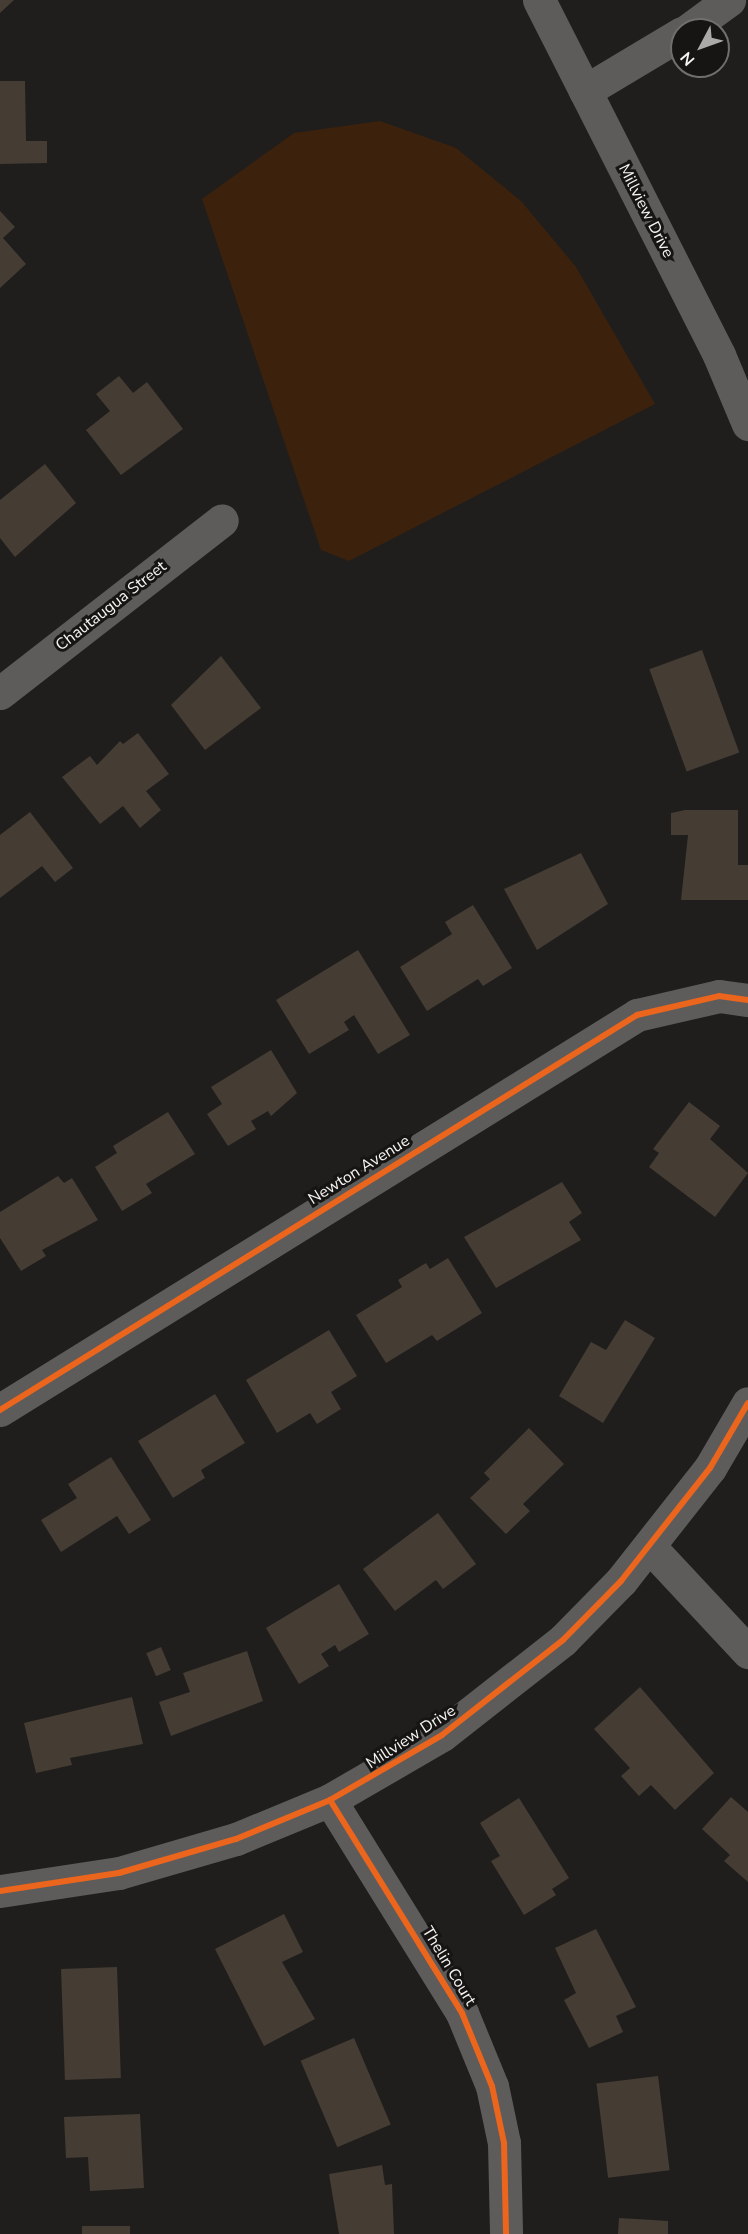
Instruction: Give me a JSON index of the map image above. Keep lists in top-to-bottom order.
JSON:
{
  "streets": {
    "street": [
      "Millview Drive",
      "Chautaugua Street",
      "Newton Avenue",
      "Thelin Court"
    ]
  },
  "crossings": [
    ["Millview Drive", "Thelin Court"]
  ],
  "north": "bottom left"
}
